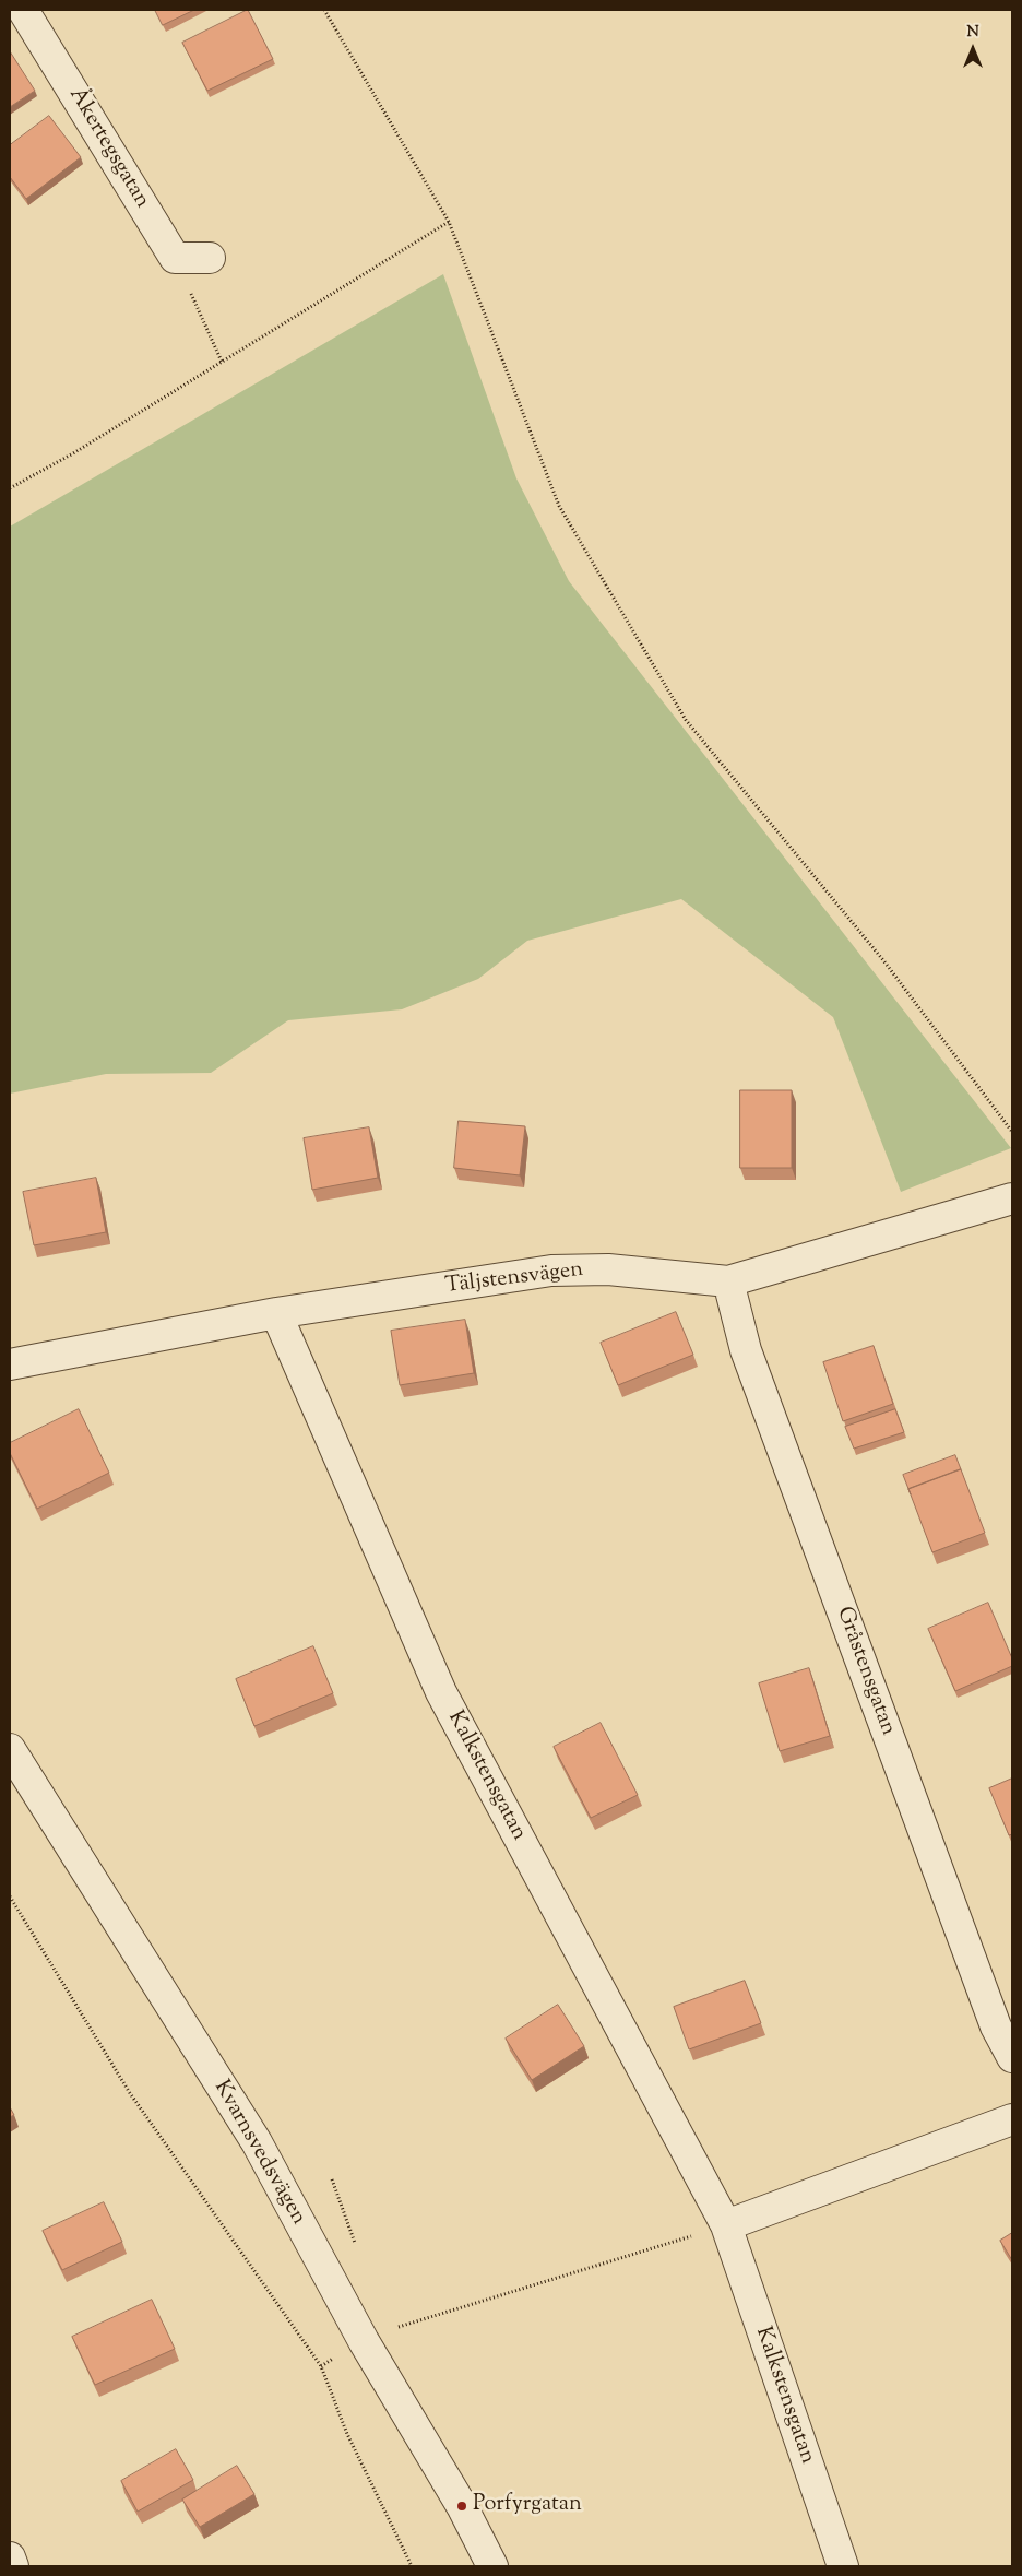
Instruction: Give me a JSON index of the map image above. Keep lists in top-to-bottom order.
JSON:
{
  "streets": {
    "street": [
      "Åkertegsgatan",
      "Täljstensvägen",
      "Gråstensgatan",
      "Kalkstensgatan",
      "Kvarnsvedsvägen"
    ]
  },
  "crossings": [
    ["Täljstensvägen", "Gråstensgatan"],
    ["Täljstensvägen", "Kalkstensgatan"]
  ],
  "places": ["Porfyrgatan"],
  "north": "top"
}
